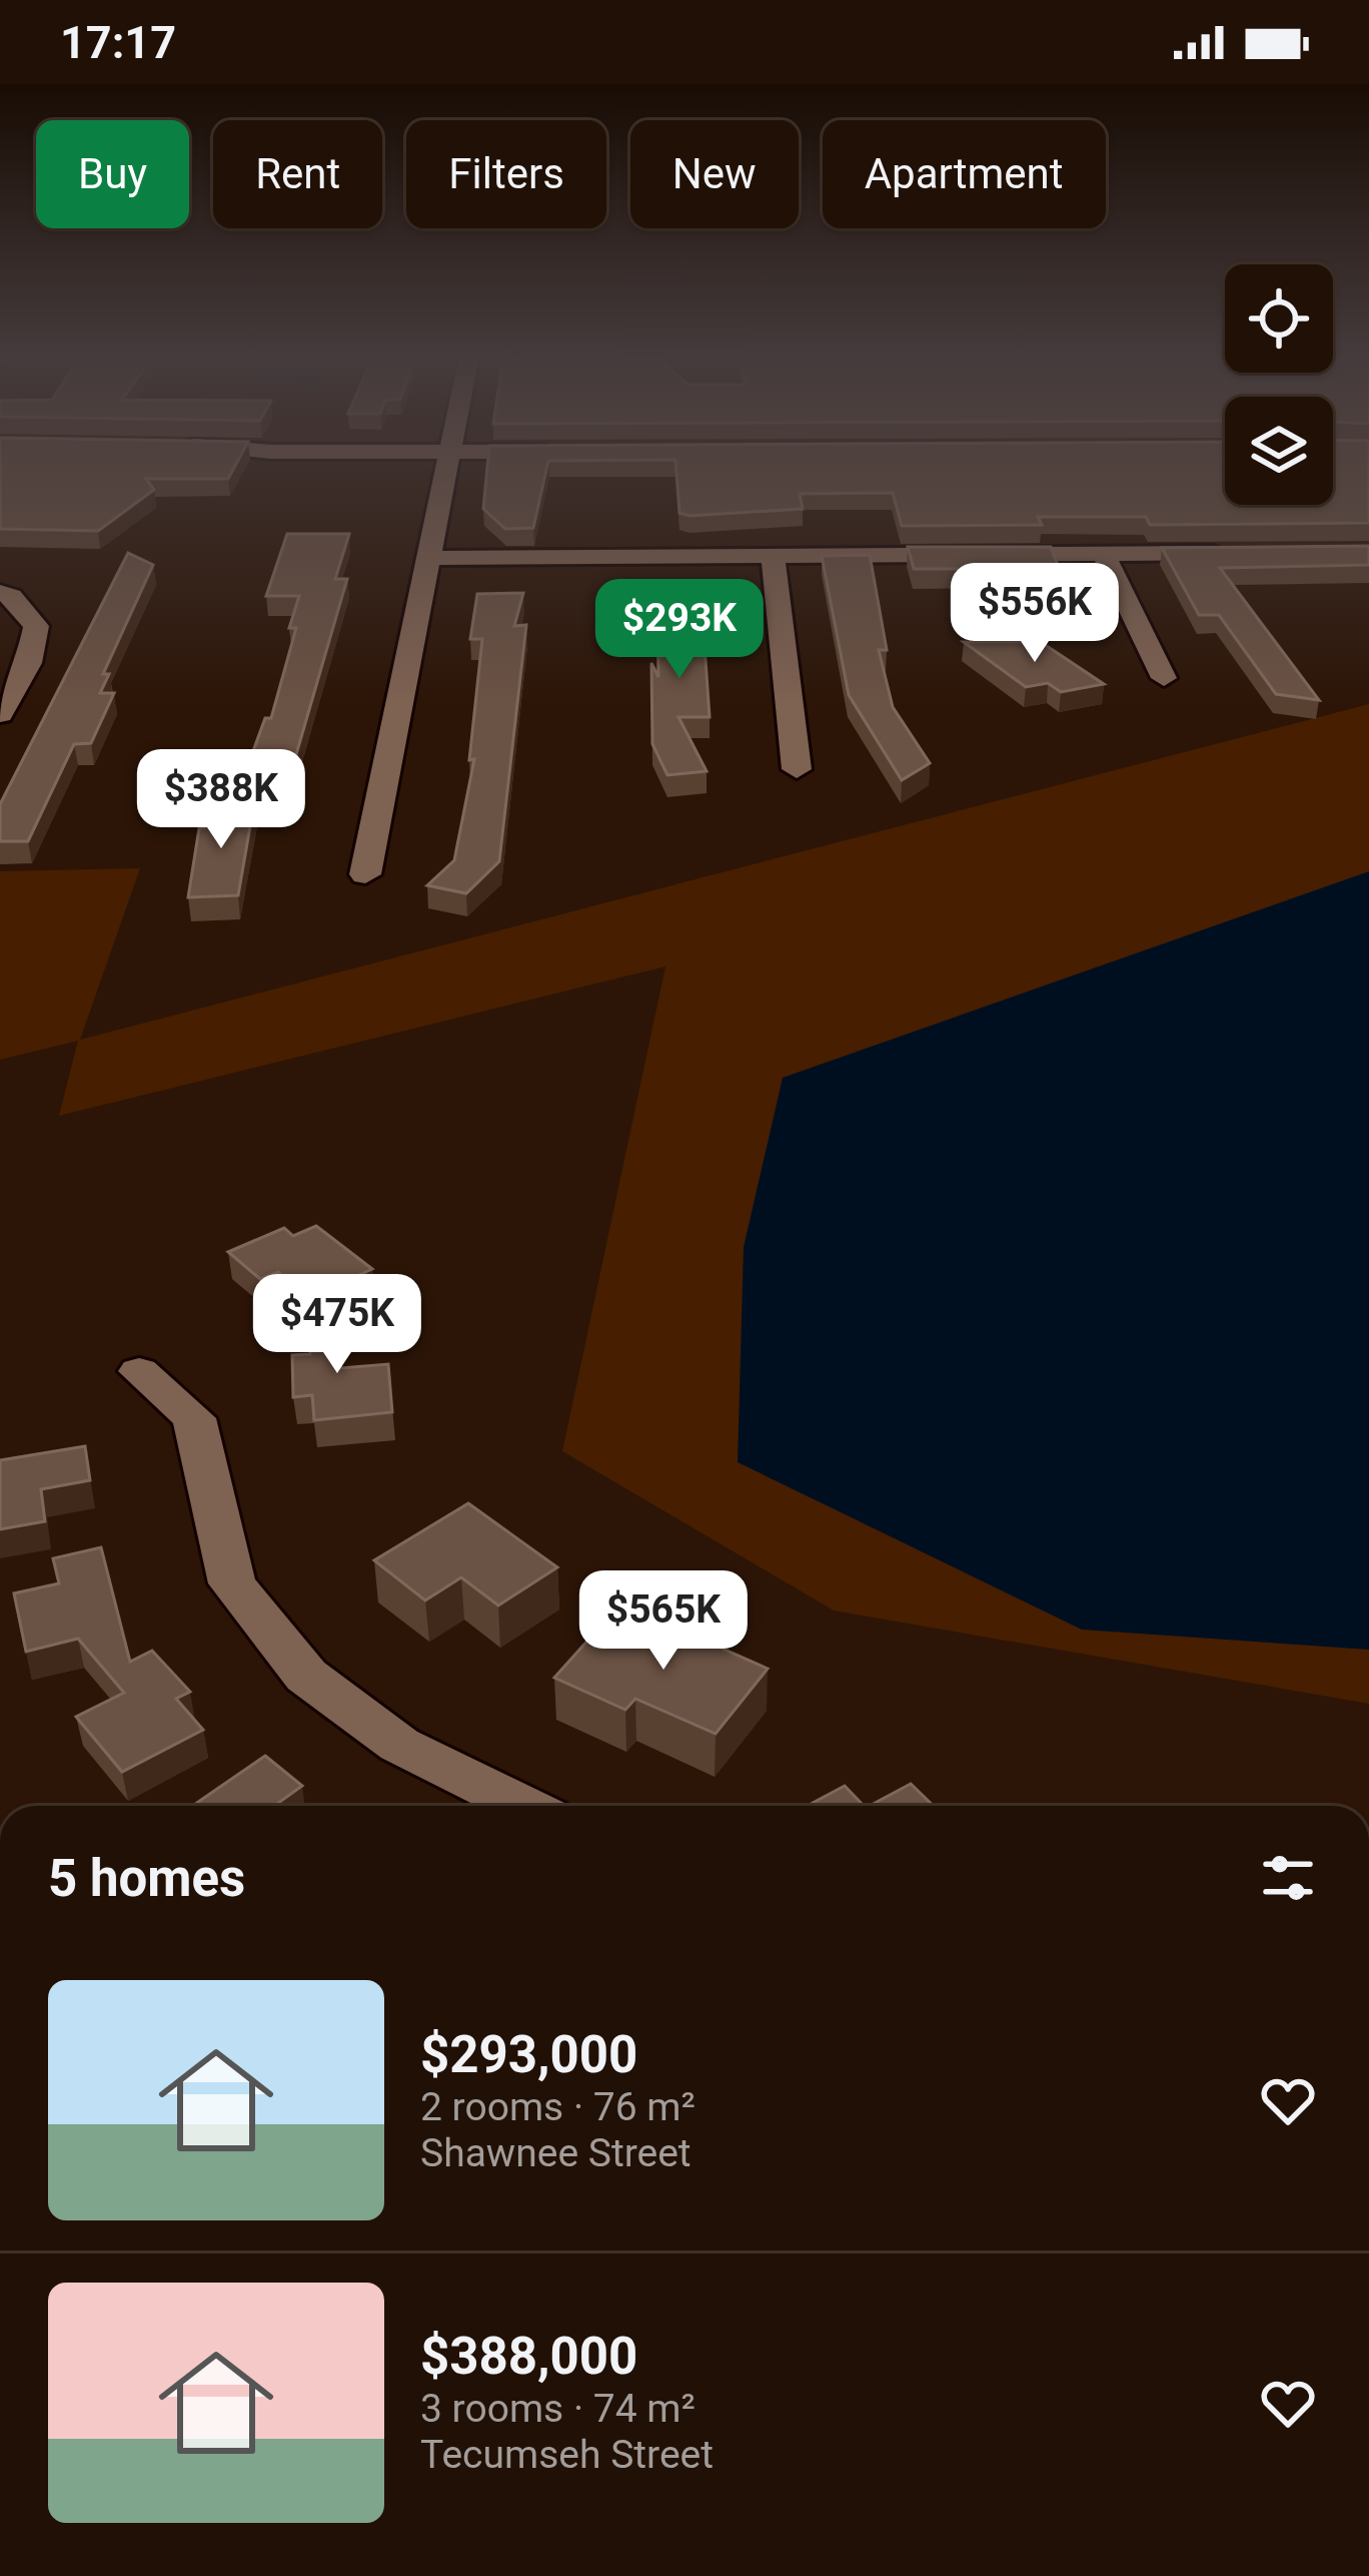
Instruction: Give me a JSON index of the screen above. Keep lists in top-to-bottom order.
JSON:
{
  "page": {
    "status": "17:17",
    "chip": [
      "Buy",
      "Rent",
      "Filters",
      "New",
      "Apartment"
    ],
    "price": [
      "$556K",
      "$293K",
      "$388K",
      "$475K",
      "$565K"
    ],
    "heading": "5 homes",
    "list": [
      {
        "name": "$293,000",
        "note": "2 rooms · 76 m² · Shawnee Street"
      },
      {
        "name": "$388,000",
        "note": "3 rooms · 74 m² · Tecumseh Street"
      }
    ]
  }
}
